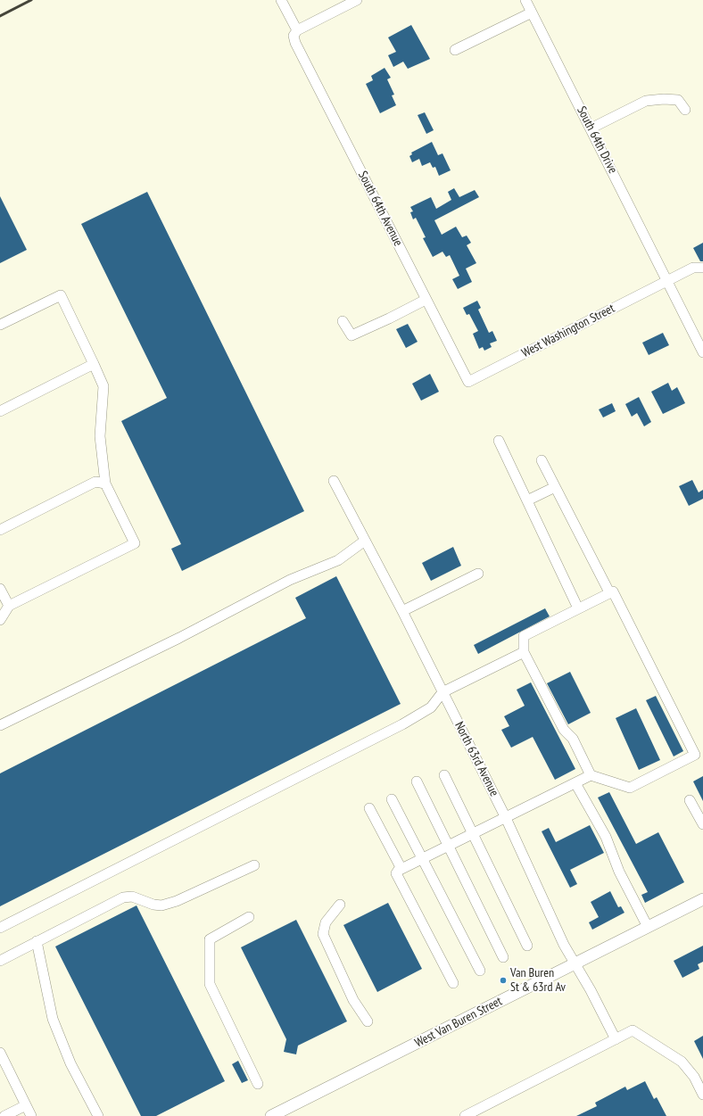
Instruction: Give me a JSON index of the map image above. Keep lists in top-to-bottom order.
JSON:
{
  "streets": {
    "main road": ["West Van Buren Street"],
    "street": [
      "South 64th Drive",
      "South 64th Avenue",
      "West Washington Street",
      "North 63rd Avenue"
    ]
  },
  "crossings": [
    ["South 64th Drive", "West Washington Street"],
    ["South 64th Avenue", "West Washington Street"],
    ["North 63rd Avenue", "West Van Buren Street"]
  ],
  "places": ["Van Buren St & 63rd Av"]
}
